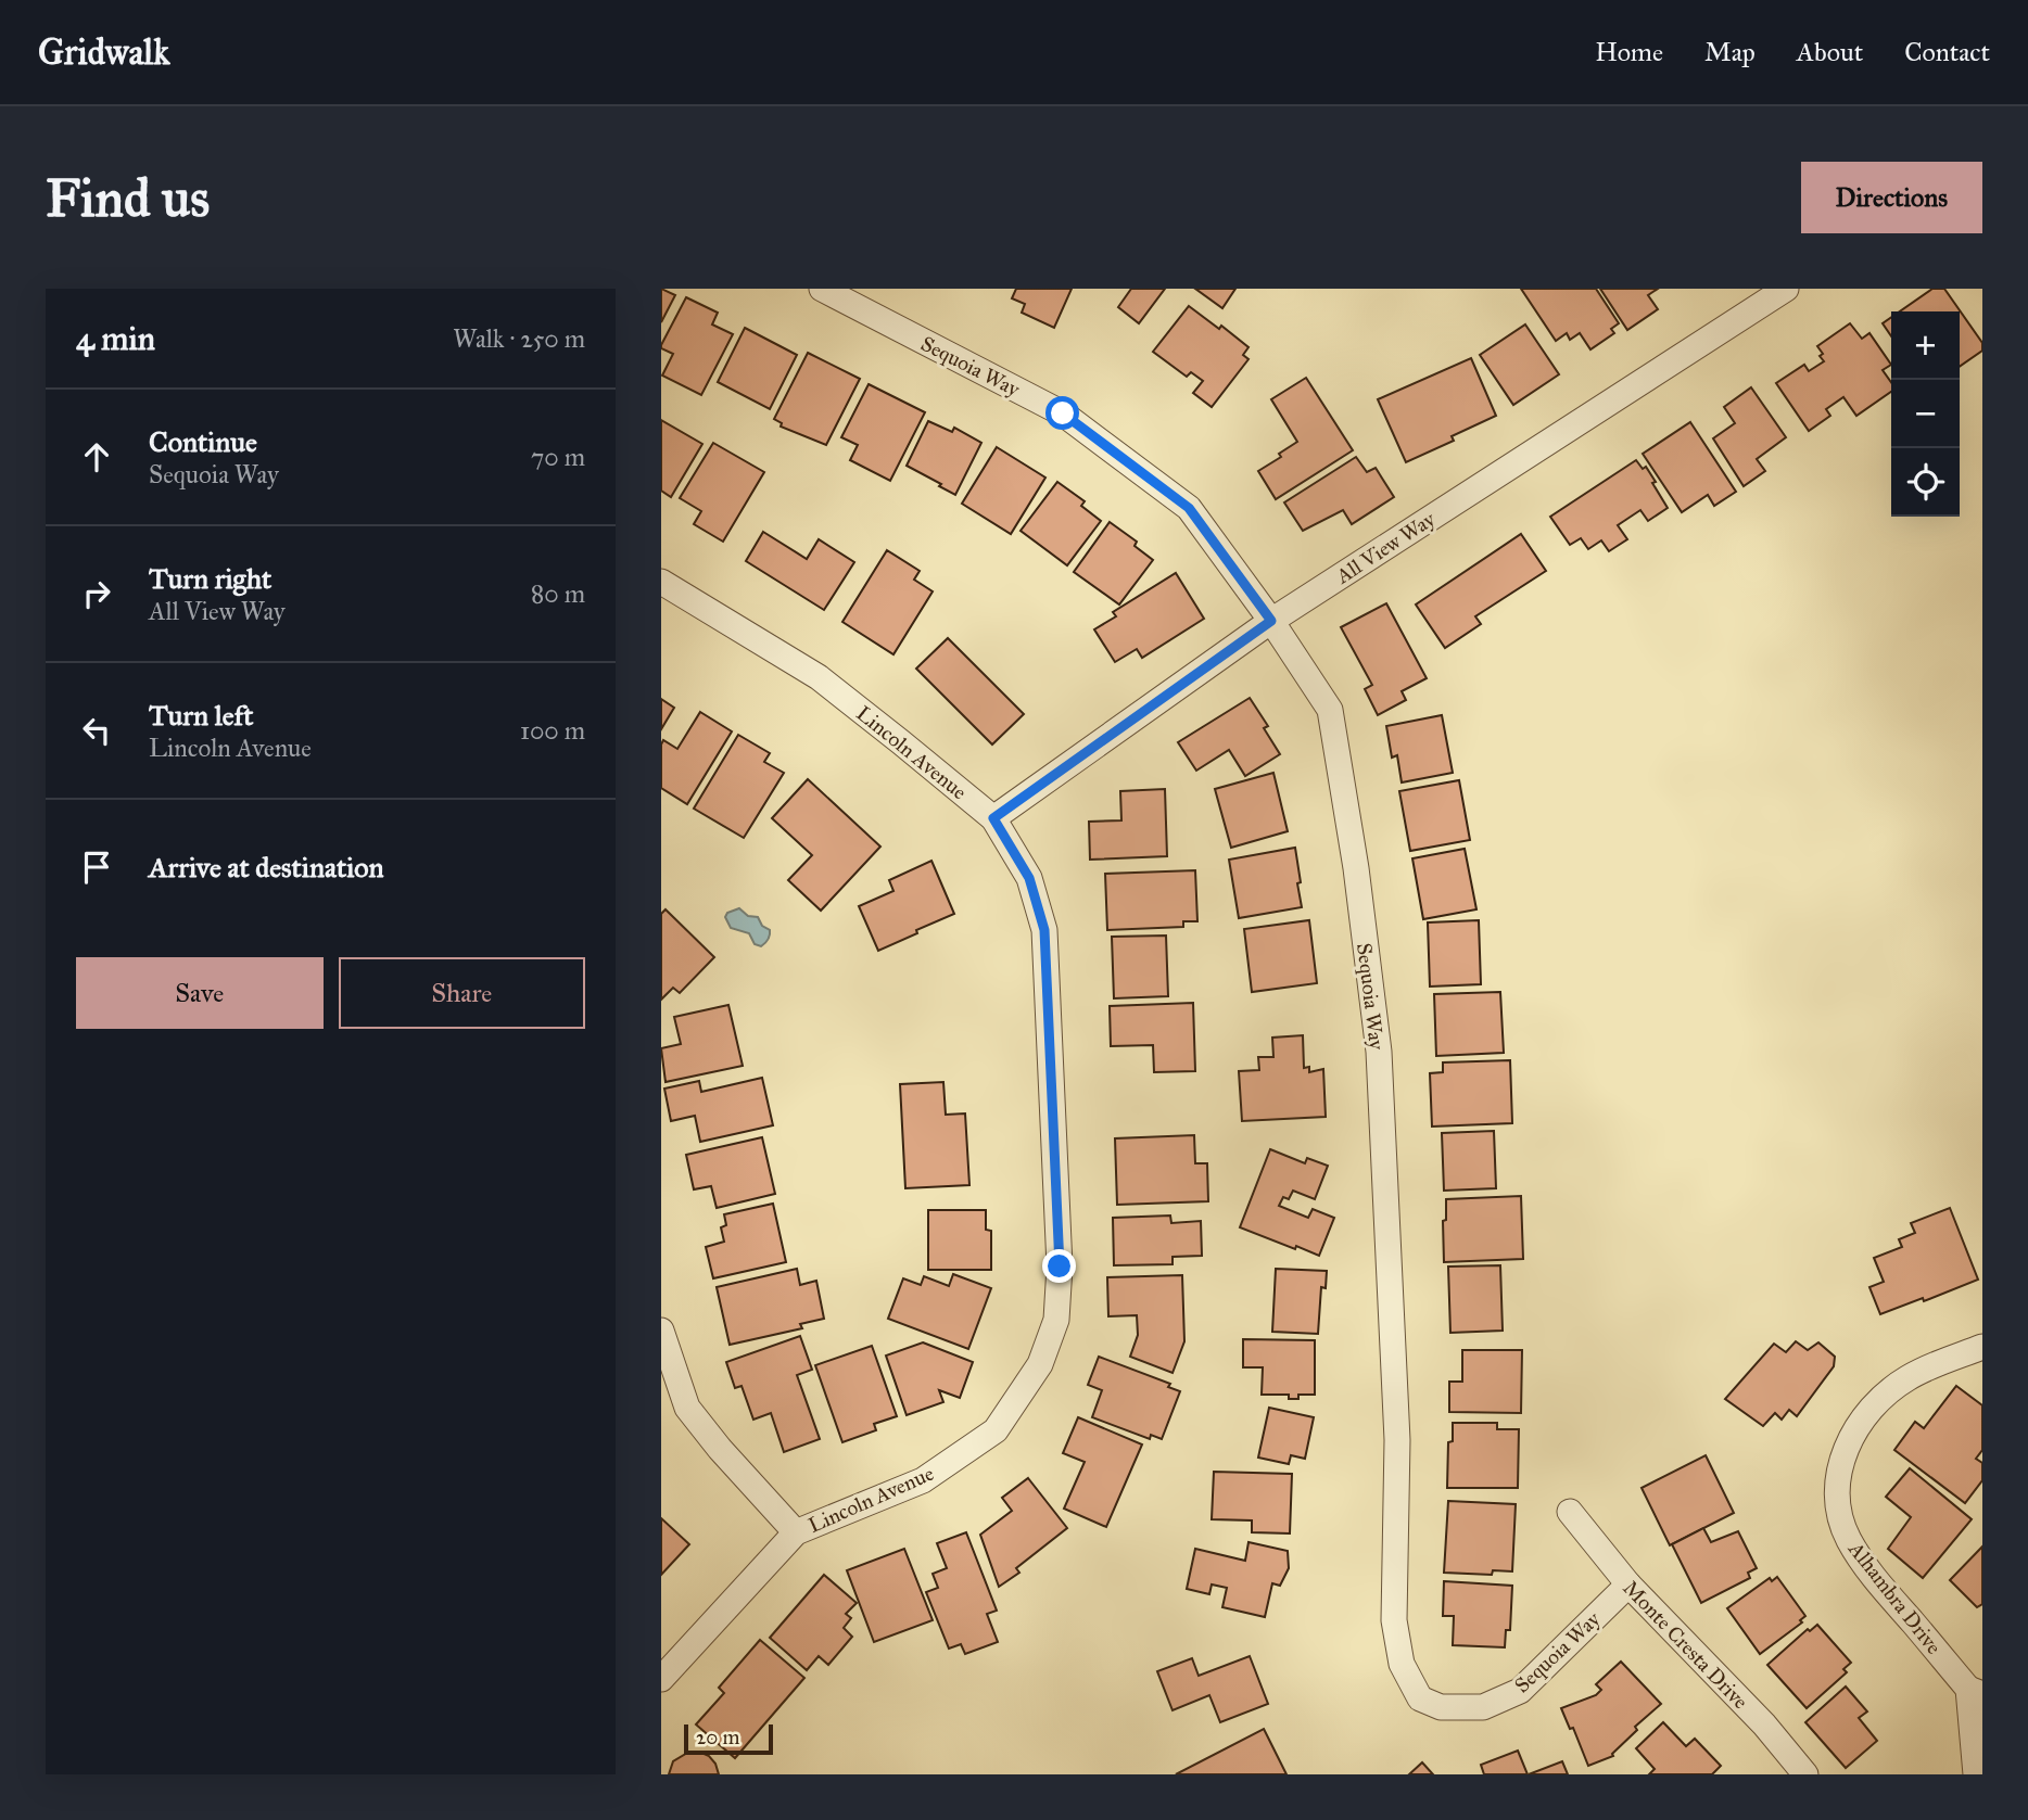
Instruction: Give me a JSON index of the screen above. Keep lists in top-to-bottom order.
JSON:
{
  "streets": {
    "street": [
      "Sequoia Way",
      "All View Way",
      "Lincoln Avenue",
      "Alhambra Drive",
      "Monte Cresta Drive"
    ]
  },
  "crossings": [
    ["Sequoia Way", "All View Way"],
    ["Sequoia Way", "Monte Cresta Drive"],
    ["All View Way", "Lincoln Avenue"]
  ],
  "scale_bar": "20 m",
  "page": {
    "header": "Gridwalk",
    "nav": [
      "Home",
      "Map",
      "About",
      "Contact"
    ],
    "buttons": [
      "Directions",
      ["Save", "Share"]
    ],
    "title": "Find us",
    "heading": ["4 min", "Walk · 250 m"],
    "map_buttons": ["+", "−"],
    "list": [
      ["Continue", "Sequoia Way", "70 m"],
      ["Turn right", "All View Way", "80 m"],
      ["Turn left", "Lincoln Avenue", "100 m"],
      "Arrive at destination"
    ],
    "scale": "20 m"
  }
}
